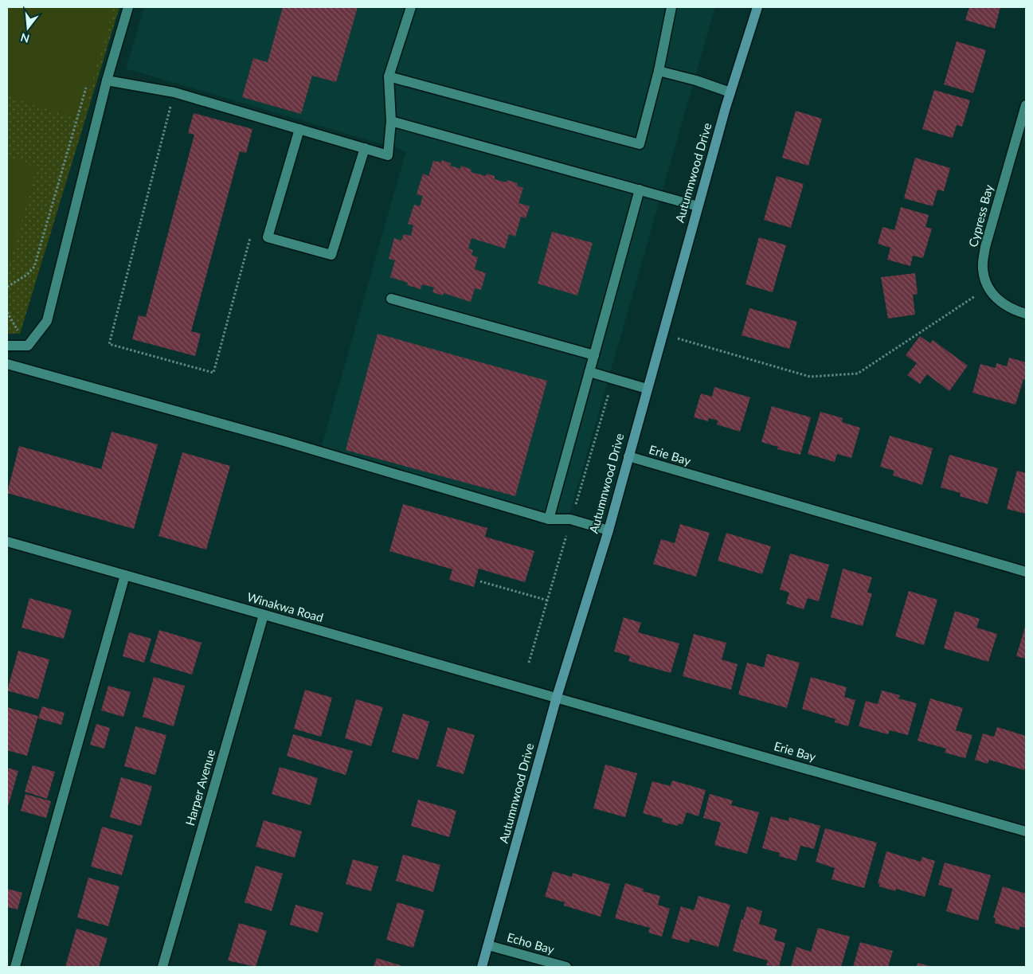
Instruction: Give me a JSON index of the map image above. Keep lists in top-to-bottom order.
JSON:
{
  "streets": {
    "street": [
      "Autumnwood Drive",
      "Cypress Bay",
      "Erie Bay",
      "Winakwa Road",
      "Harper Avenue",
      "Echo Bay"
    ]
  },
  "crossings": [
    ["Autumnwood Drive", "Erie Bay"],
    ["Autumnwood Drive", "Winakwa Road"],
    ["Autumnwood Drive", "Echo Bay"],
    ["Erie Bay", "Winakwa Road"],
    ["Winakwa Road", "Harper Avenue"]
  ],
  "north": "bottom"
}
